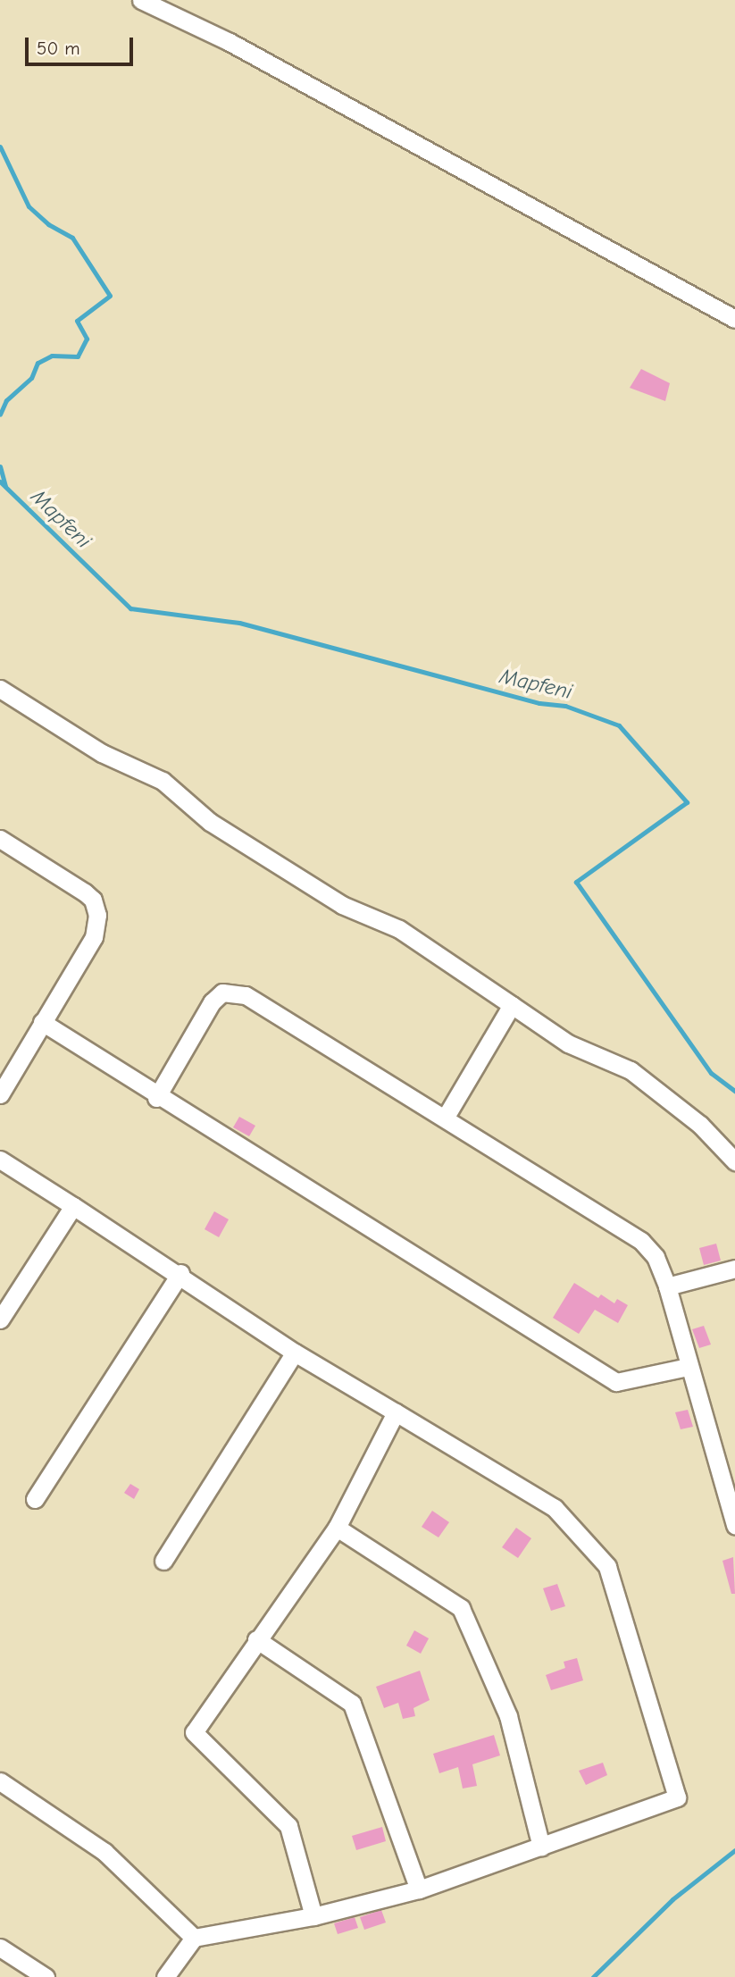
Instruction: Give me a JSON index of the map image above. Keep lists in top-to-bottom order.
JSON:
{
  "water": ["Mapfeni"],
  "scale_bar": "50 m"
}
